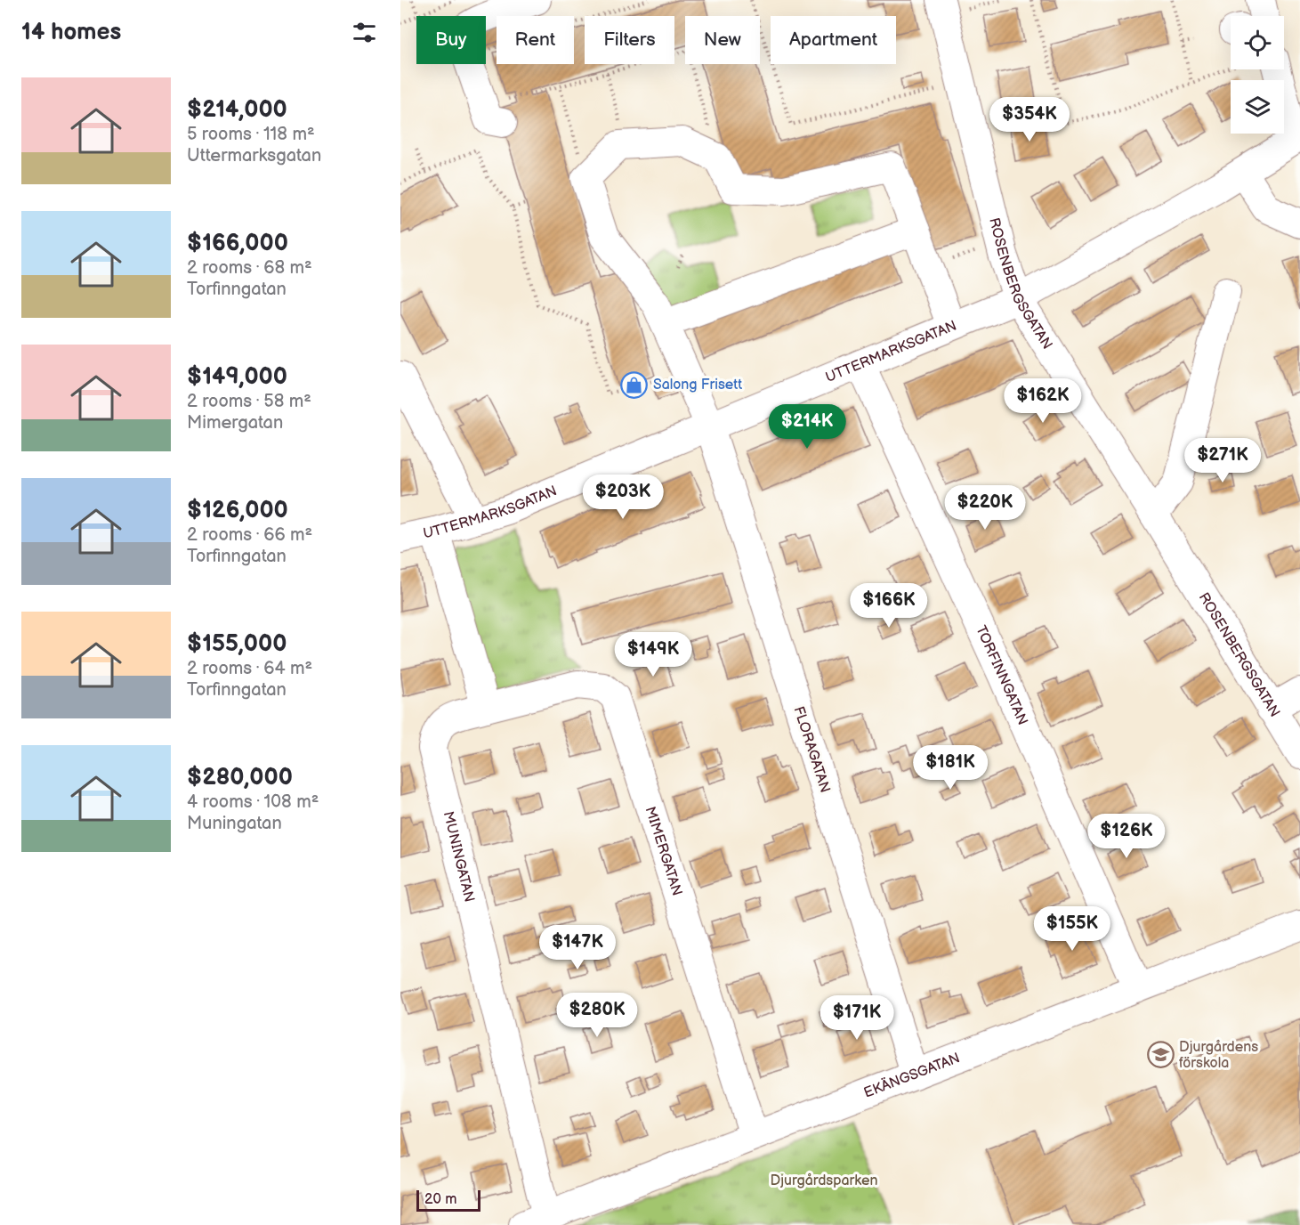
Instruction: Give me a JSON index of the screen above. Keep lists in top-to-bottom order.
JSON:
{
  "streets": {
    "street": [
      "ROSENBERGSGATAN",
      "UTTERMARKSGATAN",
      "TORFINNGATAN",
      "FLORAGATAN",
      "MIMERGATAN",
      "MUNINGATAN",
      "EKÄNGSGATAN"
    ]
  },
  "crossings": [
    ["ROSENBERGSGATAN", "UTTERMARKSGATAN"],
    ["UTTERMARKSGATAN", "TORFINNGATAN"],
    ["UTTERMARKSGATAN", "FLORAGATAN"],
    ["TORFINNGATAN", "EKÄNGSGATAN"],
    ["FLORAGATAN", "EKÄNGSGATAN"],
    ["MIMERGATAN", "MUNINGATAN"],
    ["MIMERGATAN", "EKÄNGSGATAN"],
    ["MUNINGATAN", "EKÄNGSGATAN"]
  ],
  "parks": ["Djurgårdsparken"],
  "places": {
    "shop": ["Salong Frisett"],
    "school or university": ["Djurgårdens förskola"]
  },
  "scale_bar": "20 m",
  "page": {
    "heading": "14 homes",
    "chip": [
      "Buy",
      "Rent",
      "Filters",
      "New",
      "Apartment"
    ],
    "list": [
      {
        "name": "$214,000",
        "note": "5 rooms · 118 m² · Uttermarksgatan"
      },
      {
        "name": "$166,000",
        "note": "2 rooms · 68 m² · Torfinngatan"
      },
      {
        "name": "$149,000",
        "note": "2 rooms · 58 m² · Mimergatan"
      },
      {
        "name": "$126,000",
        "note": "2 rooms · 66 m² · Torfinngatan"
      },
      {
        "name": "$155,000",
        "note": "2 rooms · 64 m² · Torfinngatan"
      },
      {
        "name": "$280,000",
        "note": "4 rooms · 108 m² · Muningatan"
      }
    ],
    "price": [
      "$354K",
      "$162K",
      "$214K",
      "$271K",
      "$203K",
      "$220K",
      "$166K",
      "$149K",
      "$181K",
      "$126K",
      "$155K",
      "$147K",
      "$280K",
      "$171K"
    ],
    "scale": "20 m"
  }
}
